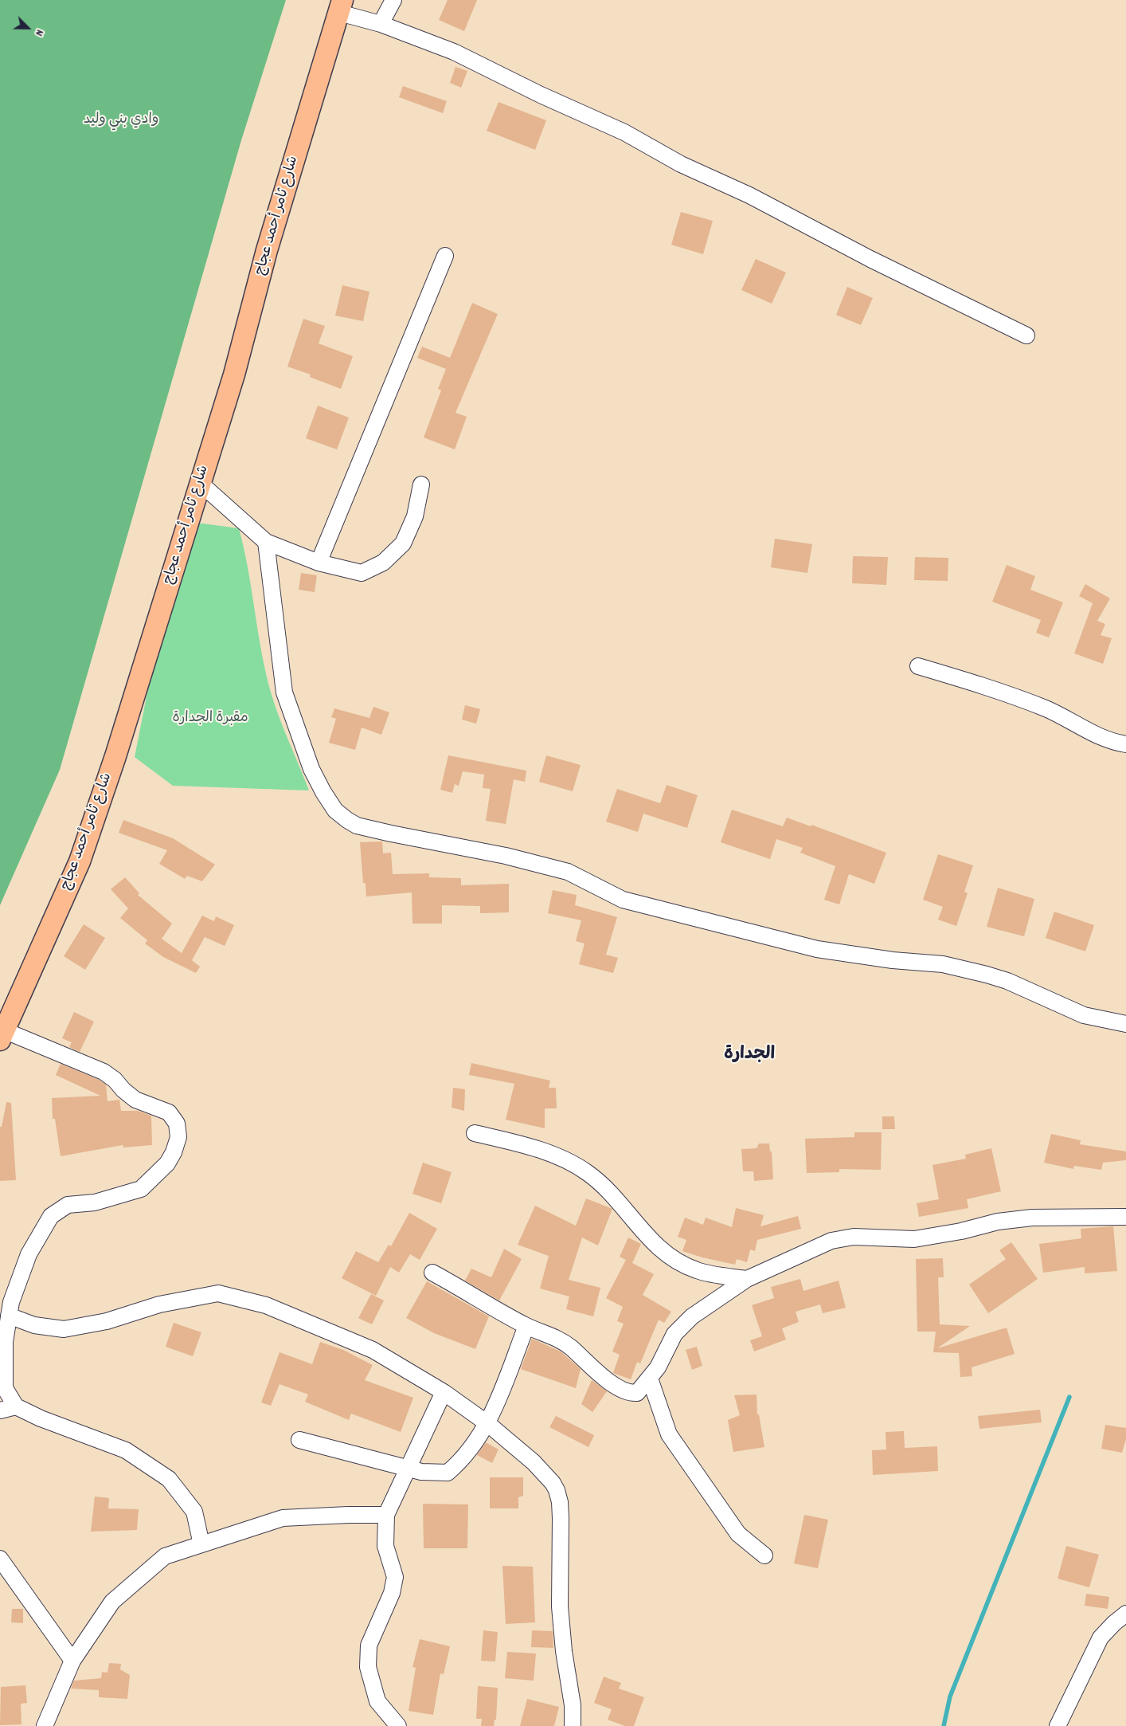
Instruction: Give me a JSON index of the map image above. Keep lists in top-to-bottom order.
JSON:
{
  "streets": {
    "main road": ["شارع ثامر أحمد عجاج"]
  },
  "districts": ["الجدارة"],
  "parks": ["وادي بني وليد", "مقبرة الجدارة"],
  "north": "bottom right"
}
